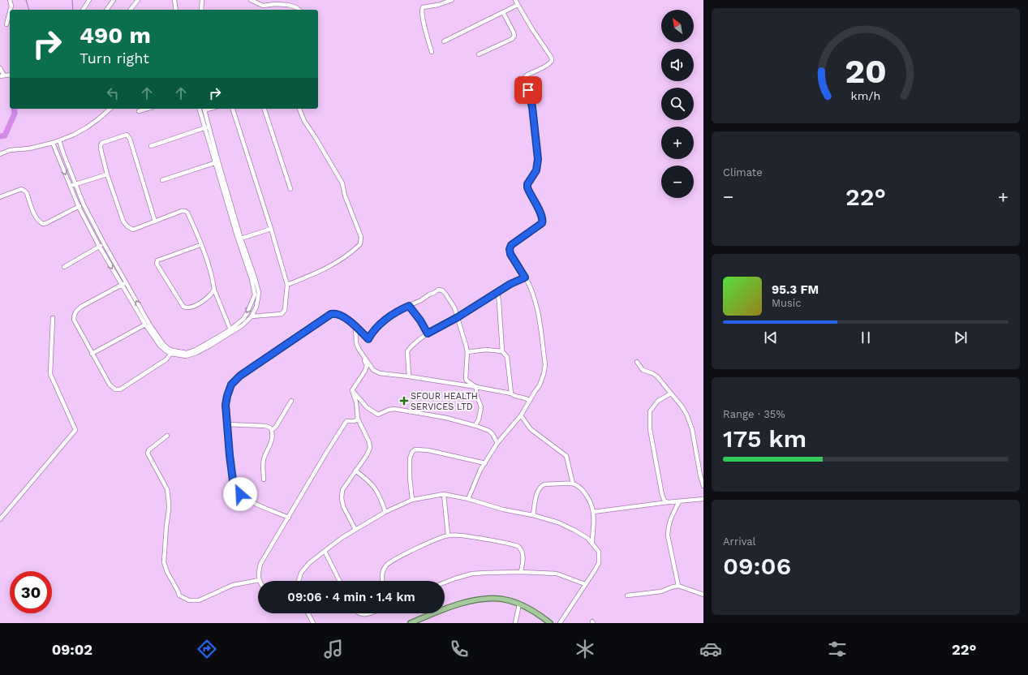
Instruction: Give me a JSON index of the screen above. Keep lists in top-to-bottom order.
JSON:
{
  "places": {
    "health": ["SFOUR HEALTH SERVICES LTD"]
  },
  "north": "top left",
  "page": {
    "map_buttons": ["+", "−"],
    "turn": ["490 m", "Turn right"],
    "tile": [
      "Climate",
      ["Range · 35%", "175 km"],
      ["Arrival", "09:06"]
    ],
    "heat": ["−", "22°", "+"],
    "song": ["95.3 FM", "Music"],
    "limit": "30",
    "trip": "09:06 · 4 min · 1.4 km",
    "tabs": ["09:02", "22°"],
    "gauge": ["20", "km/h"]
  }
}
